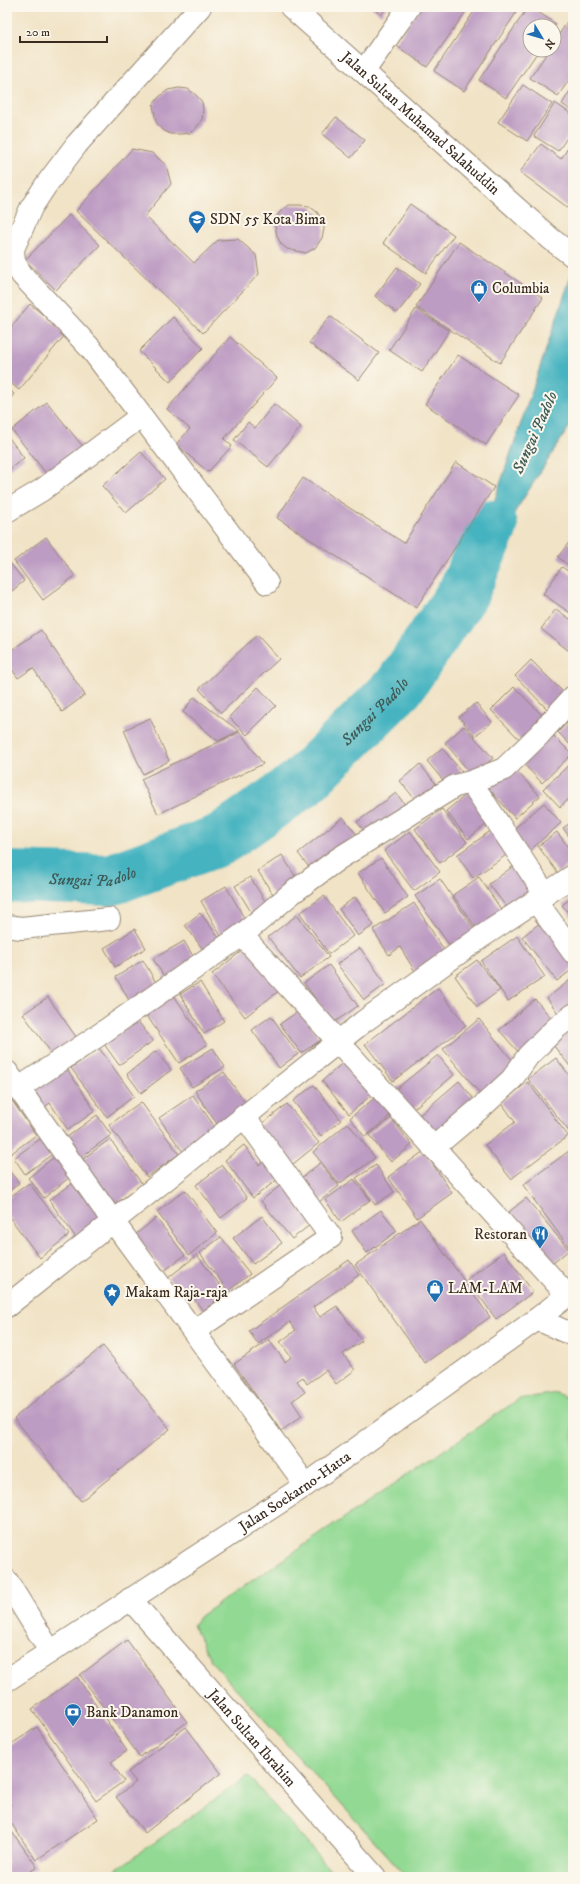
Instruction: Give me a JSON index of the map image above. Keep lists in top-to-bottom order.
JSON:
{
  "streets": {
    "main road": ["Jalan Sultan Muhamad Salahuddin", "Jalan Soekarno-Hatta", "Jalan Sultan Ibrahim"]
  },
  "crossings": [
    ["Jalan Soekarno-Hatta", "Jalan Sultan Ibrahim"]
  ],
  "water": ["Sungai Padolo"],
  "places": {
    "school or university": ["SDN 55 Kota Bima"],
    "shop": ["Columbia", "LAM-LAM"],
    "restaurant": ["Restoran"],
    "place": ["Makam Raja-raja"],
    "bank": ["Bank Danamon"]
  },
  "scale_bar": "20 m",
  "north": "bottom right"
}
